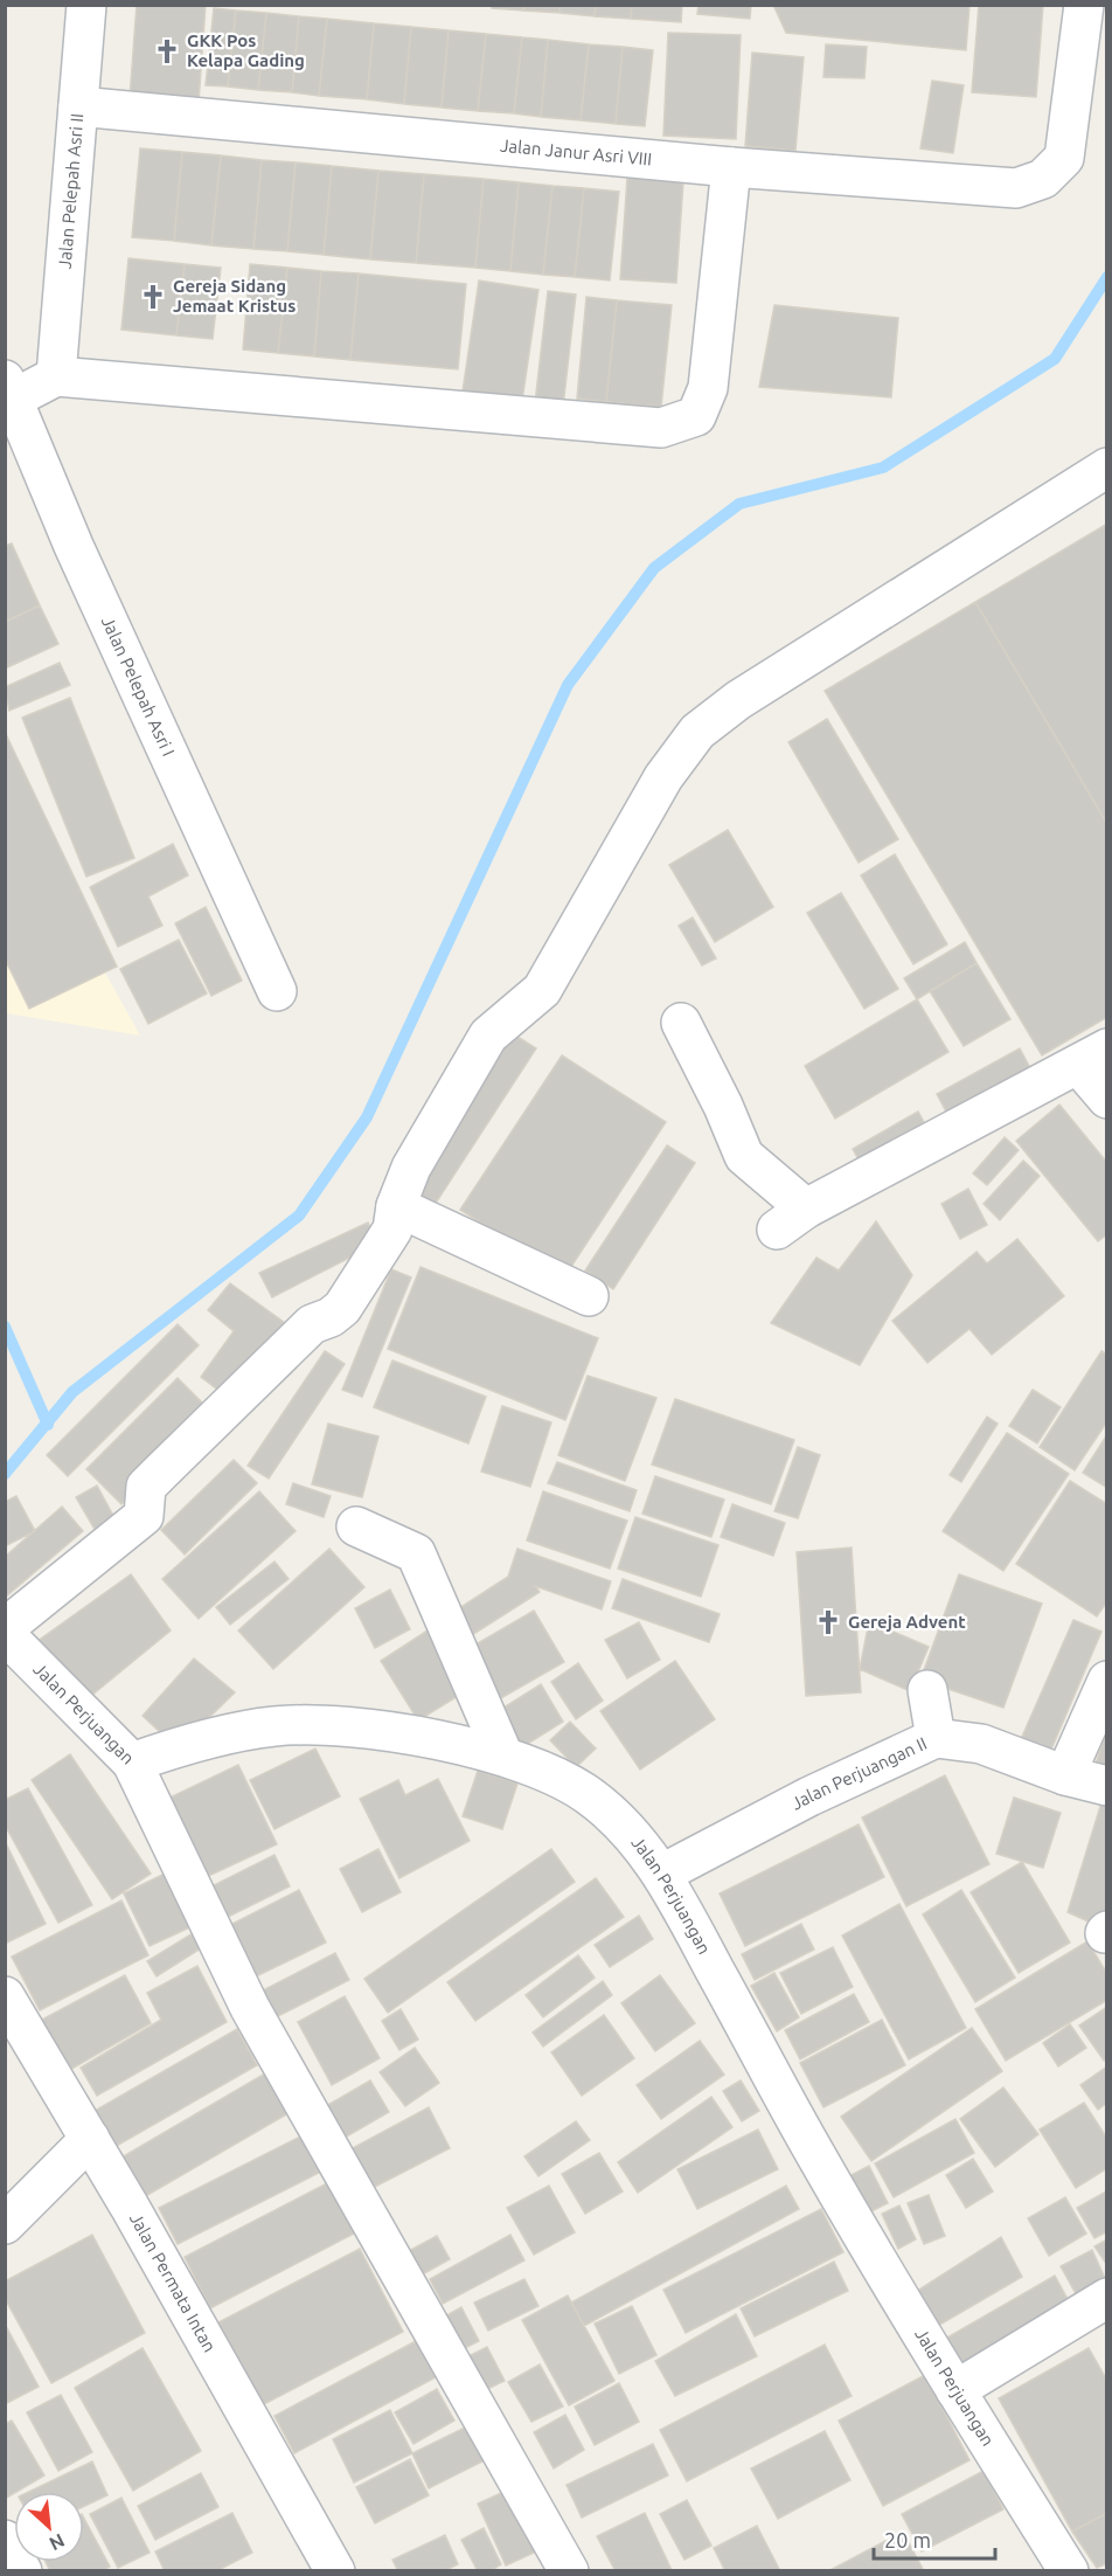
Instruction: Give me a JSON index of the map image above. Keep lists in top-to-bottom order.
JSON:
{
  "streets": {
    "street": [
      "Jalan Janur Asri VIII",
      "Jalan Pelepah Asri II",
      "Jalan Pelepah Asri I",
      "Jalan Perjuangan",
      "Jalan Perjuangan II",
      "Jalan Permata Intan"
    ]
  },
  "crossings": [
    ["Jalan Janur Asri VIII", "Jalan Pelepah Asri II"],
    ["Jalan Perjuangan", "Jalan Perjuangan II"]
  ],
  "places": {
    "church": ["GKK Pos Kelapa Gading", "Gereja Sidang Jemaat Kristus", "Gereja Advent"]
  },
  "scale_bar": "20 m",
  "north": "bottom right"
}
